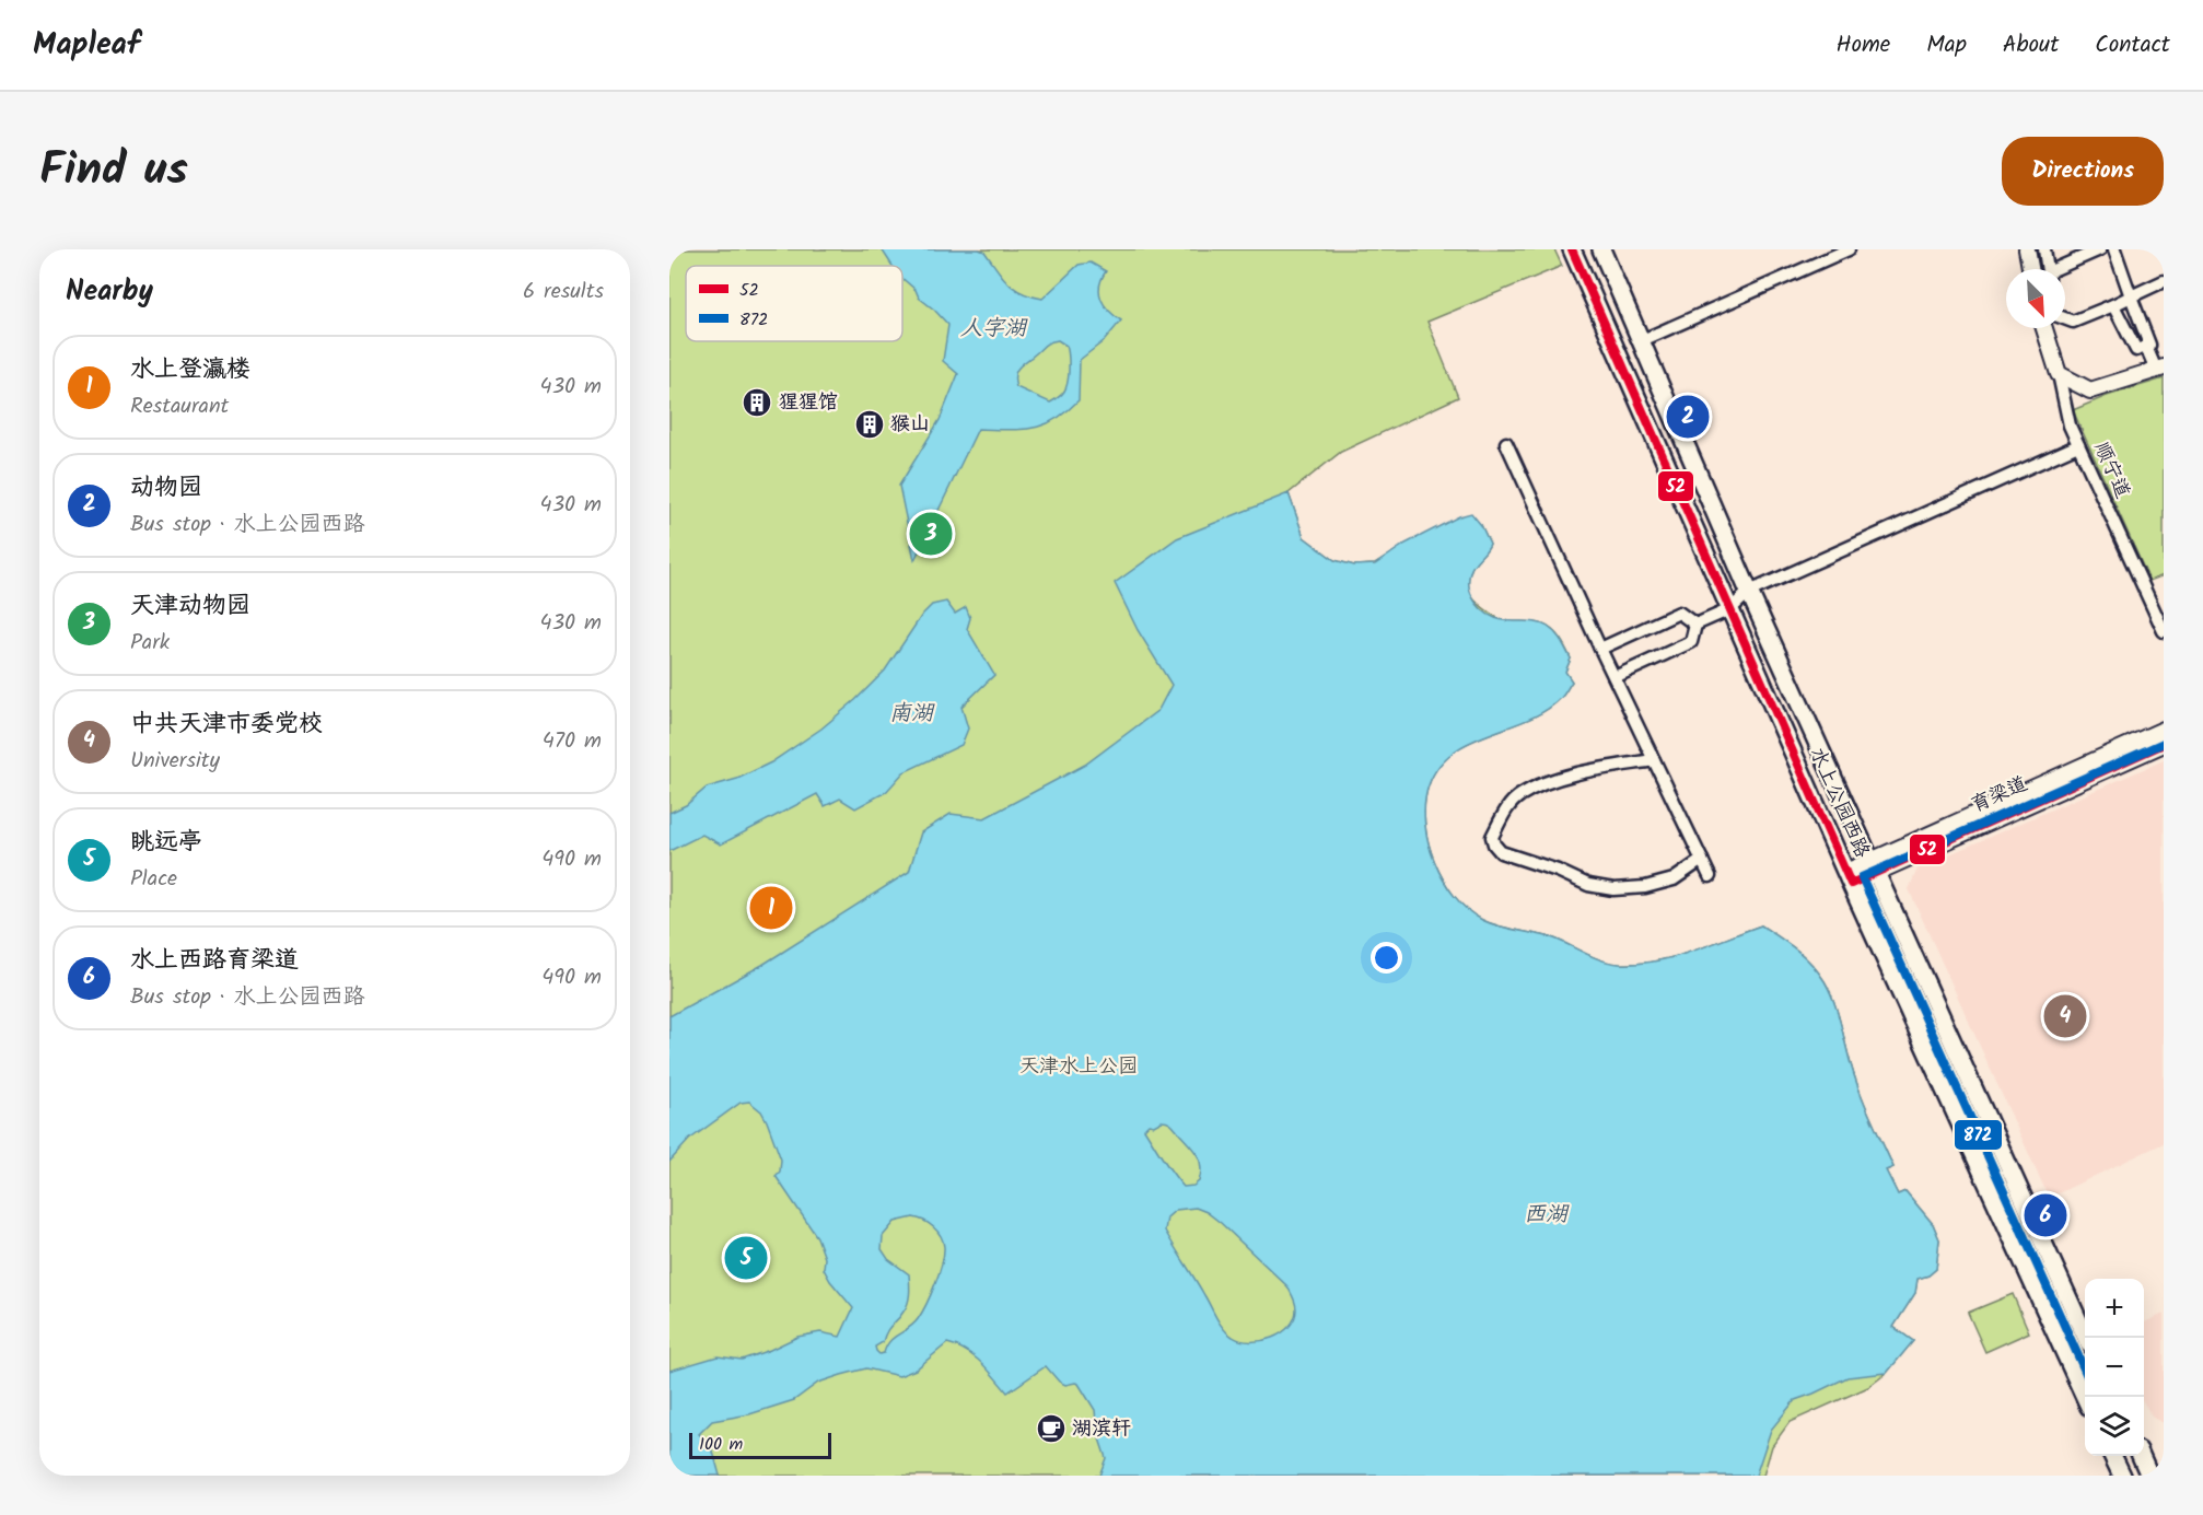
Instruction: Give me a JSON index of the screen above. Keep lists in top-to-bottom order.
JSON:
{
  "streets": {
    "main road": ["水上公园西路"],
    "street": ["顺宁道", "育梁道"]
  },
  "crossings": [
    ["育梁道", "水上公园西路"]
  ],
  "water": ["人字湖", "南湖", "西湖"],
  "parks": ["天津水上公园"],
  "places": {
    "building": ["猩猩馆", "猴山"],
    "cafe": ["湖滨轩"]
  },
  "lines": ["transit line 52", "transit line 872"],
  "legend": ["52", "872"],
  "scale_bar": "100 m",
  "north": "bottom right",
  "page": {
    "header": "Mapleaf",
    "nav": [
      "Home",
      "Map",
      "About",
      "Contact"
    ],
    "title": "Find us",
    "buttons": "Directions",
    "heading": ["Nearby", "6 results"],
    "list": [
      {
        "mark": "1",
        "name": "水上登瀛楼",
        "note": "Restaurant",
        "value": "430 m"
      },
      {
        "mark": "2",
        "name": "动物园",
        "note": "Bus stop · 水上公园西路",
        "value": "430 m"
      },
      {
        "mark": "3",
        "name": "天津动物园",
        "note": "Park",
        "value": "430 m"
      },
      {
        "mark": "4",
        "name": "中共天津市委党校",
        "note": "University",
        "value": "470 m"
      },
      {
        "mark": "5",
        "name": "眺远亭",
        "note": "Place",
        "value": "490 m"
      },
      {
        "mark": "6",
        "name": "水上西路育梁道",
        "note": "Bus stop · 水上公园西路",
        "value": "490 m"
      }
    ],
    "pins": [
      "2",
      "3",
      "1",
      "4",
      "6",
      "5"
    ],
    "map_buttons": ["+", "−"],
    "scale": "100 m"
  }
}
